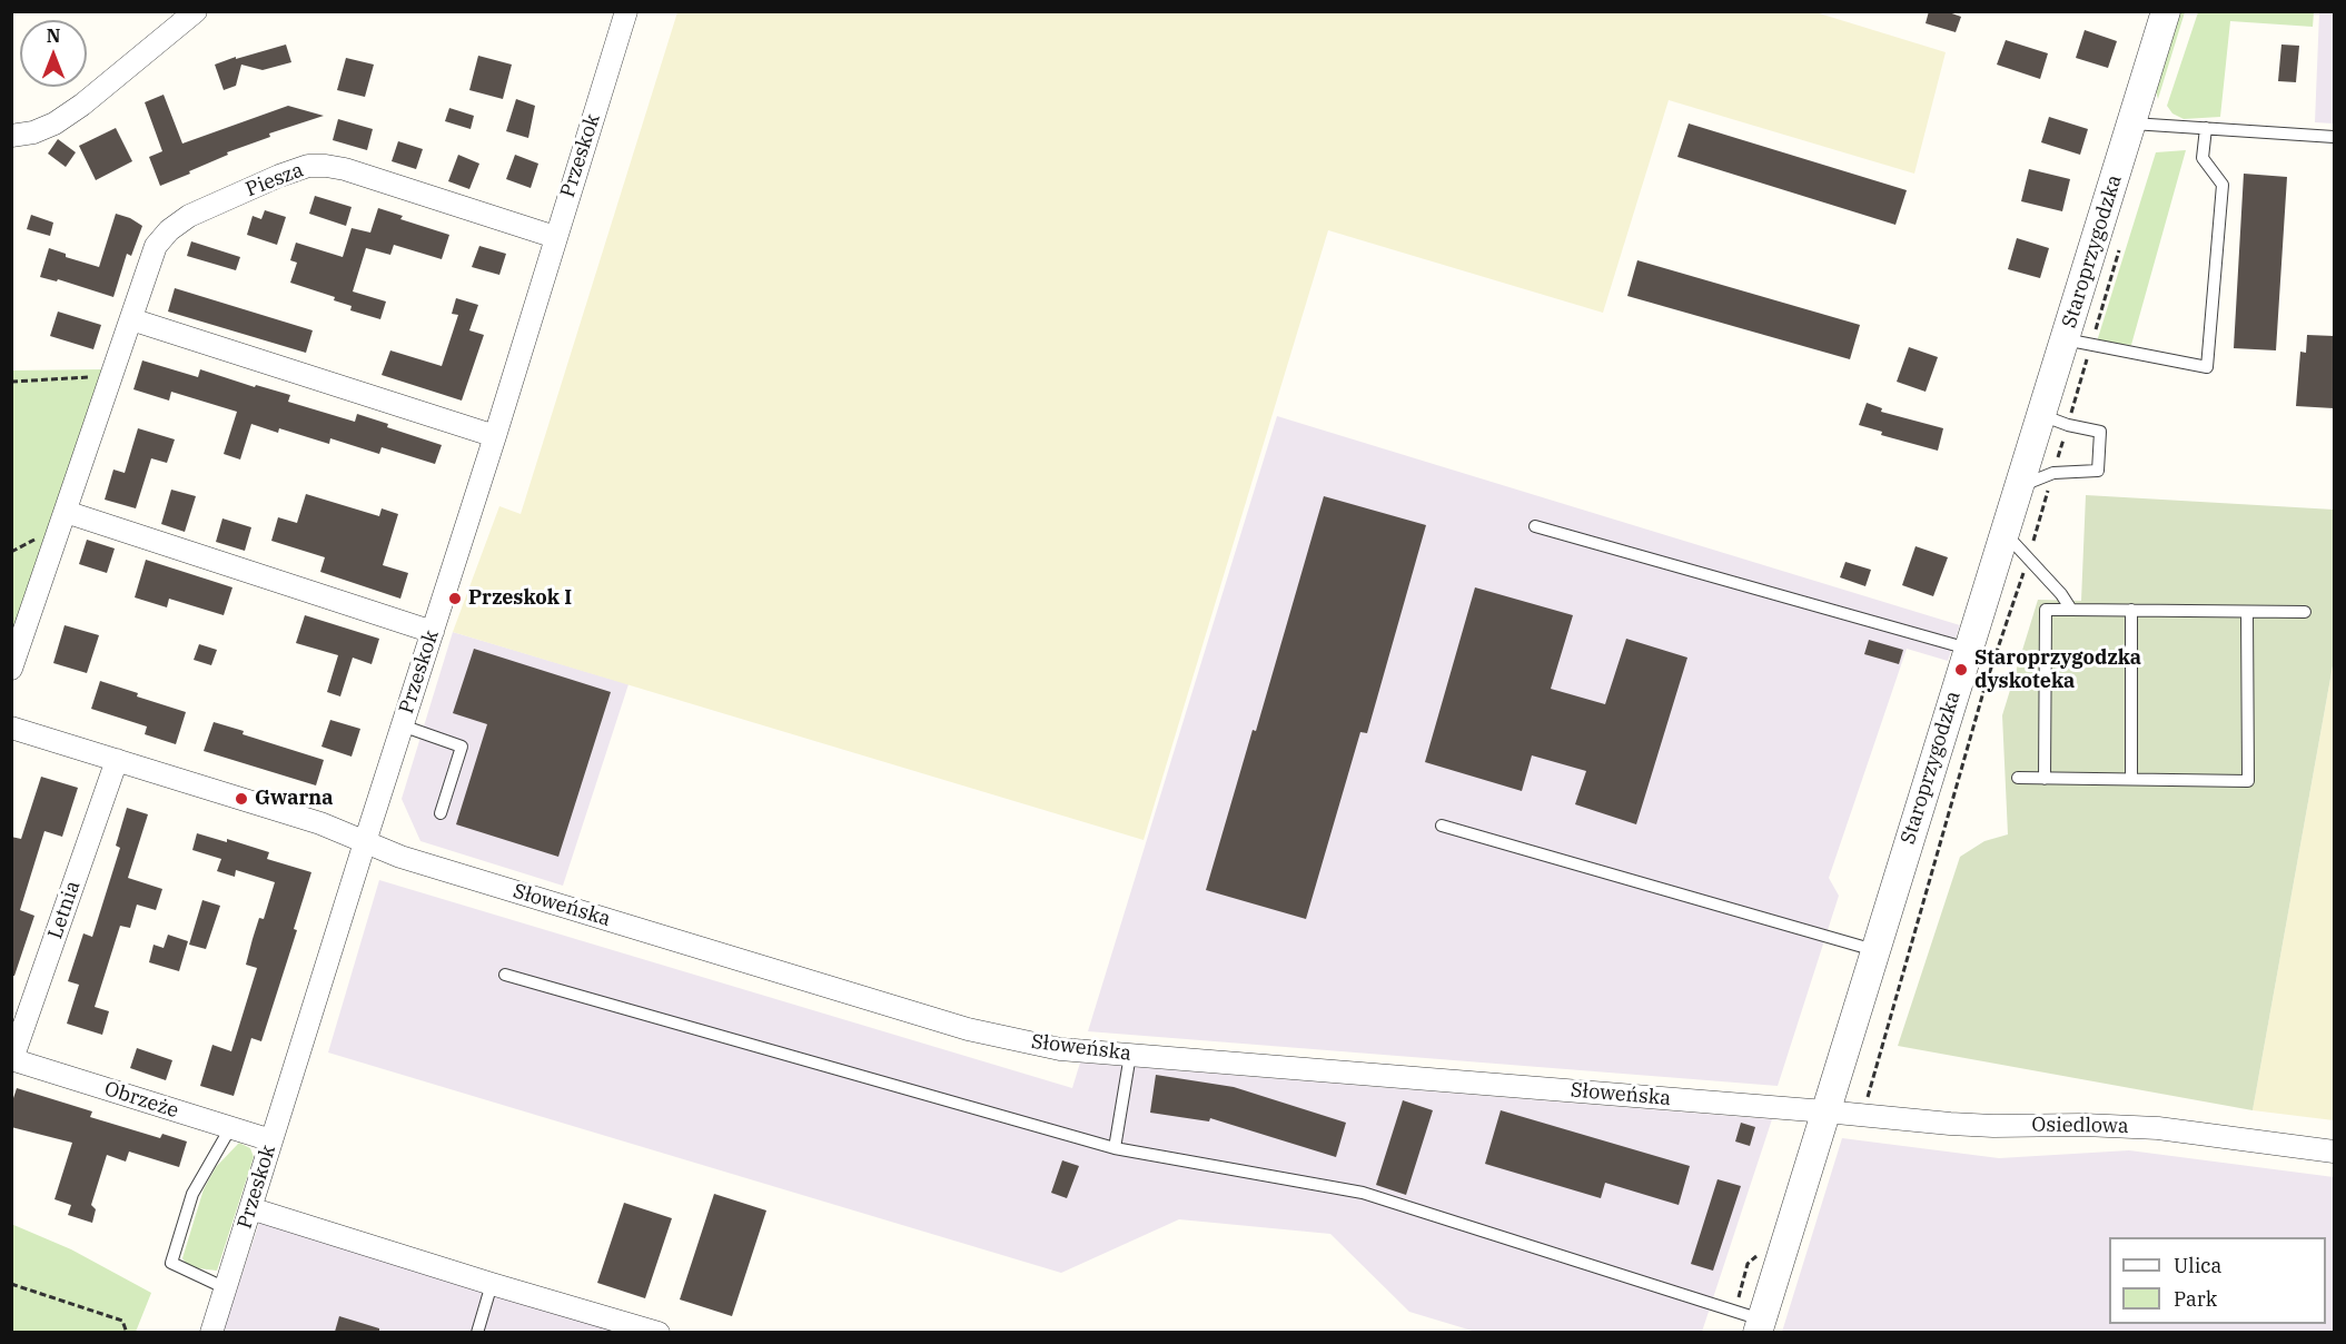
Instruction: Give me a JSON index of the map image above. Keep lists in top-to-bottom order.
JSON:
{
  "streets": {
    "street": [
      "Przeskok",
      "Piesza",
      "Staroprzygodzka",
      "Słoweńska",
      "Letnia",
      "Obrzeże",
      "Osiedlowa"
    ]
  },
  "crossings": [
    ["Przeskok", "Piesza"],
    ["Przeskok", "Słoweńska"],
    ["Przeskok", "Obrzeże"],
    ["Staroprzygodzka", "Słoweńska"],
    ["Staroprzygodzka", "Osiedlowa"],
    ["Słoweńska", "Osiedlowa"],
    ["Letnia", "Obrzeże"]
  ],
  "places": ["Przeskok I", "Staroprzygodzka dyskoteka", "Gwarna"],
  "legend": ["Ulica", "Park"],
  "north": "top"
}
